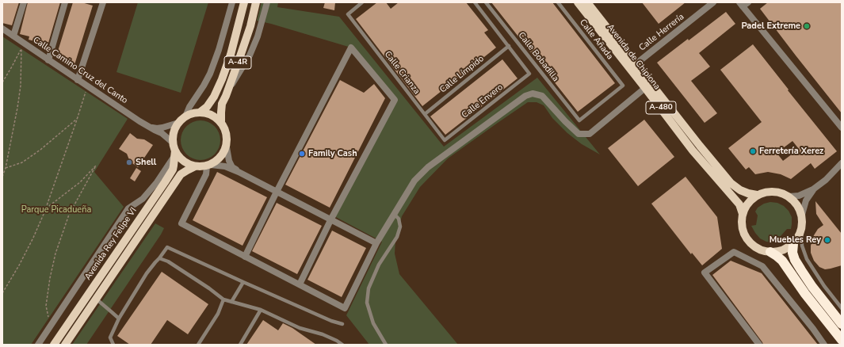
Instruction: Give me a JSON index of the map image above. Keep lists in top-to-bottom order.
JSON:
{
  "streets": {
    "highway": ["A-480"],
    "main road": ["Avenida de Chipiona", "A-4R", "Avenida Rey Felipe VI"],
    "street": ["Calle Herrería", "Calle Camino Cruz del Canto"],
    "lane": [
      "Calle Añada",
      "Calle Bobadilla",
      "Calle Crianza",
      "Calle Límpido",
      "Calle Envero"
    ]
  },
  "crossings": [
    ["Calle Herrería", "Avenida de Chipiona"],
    ["Calle Añada", "Calle Bobadilla"],
    ["Calle Bobadilla", "Calle Límpido"],
    ["Calle Bobadilla", "Calle Envero"],
    ["Avenida de Chipiona", "A-480"],
    ["A-4R", "Calle Camino Cruz del Canto"],
    ["A-4R", "Avenida Rey Felipe VI"],
    ["Calle Camino Cruz del Canto", "Avenida Rey Felipe VI"],
    ["Calle Crianza", "Calle Límpido"],
    ["Calle Crianza", "Calle Envero"]
  ],
  "parks": ["Parque Picadueña"],
  "places": [
    "Padel Extreme",
    "Ferretería Xerez",
    "Family Cash",
    "Shell",
    "Muebles Rey"
  ]
}
